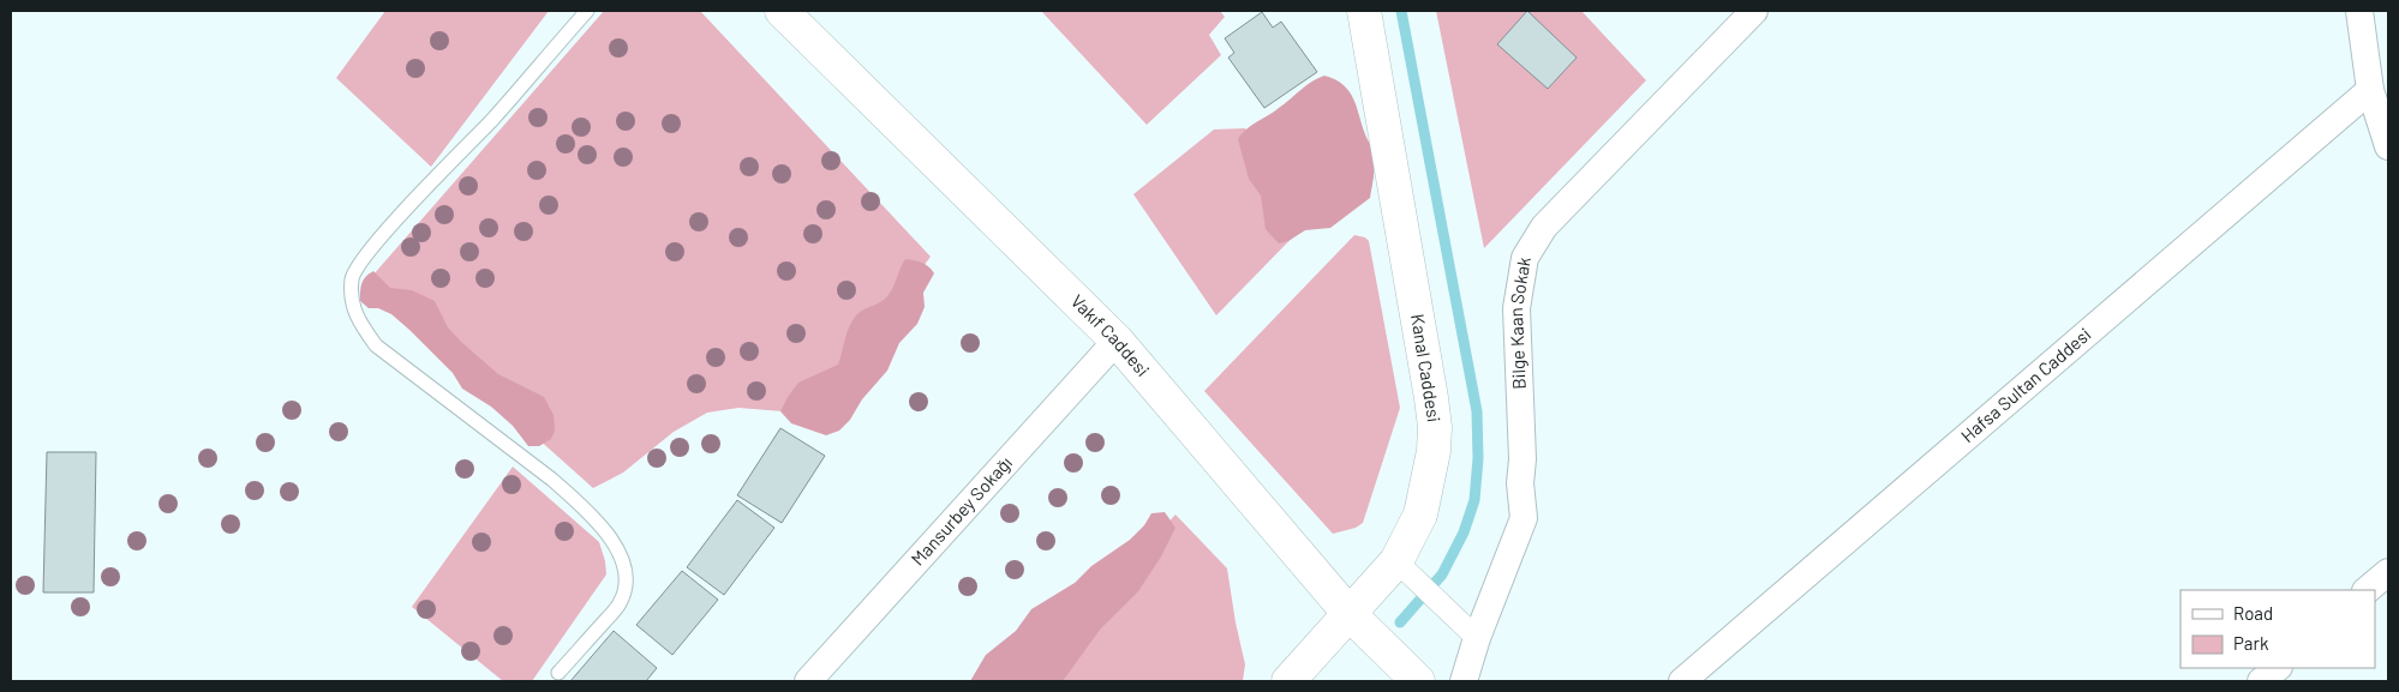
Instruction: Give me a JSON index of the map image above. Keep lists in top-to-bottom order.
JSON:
{
  "streets": {
    "street": [
      "Bilge Kaan Sokak",
      "Vakıf Caddesi",
      "Kanal Caddesi",
      "Hafsa Sultan Caddesi",
      "Mansurbey Sokağı"
    ]
  },
  "crossings": [
    ["Vakıf Caddesi", "Kanal Caddesi"],
    ["Vakıf Caddesi", "Mansurbey Sokağı"]
  ],
  "legend": ["Road", "Park"]
}
